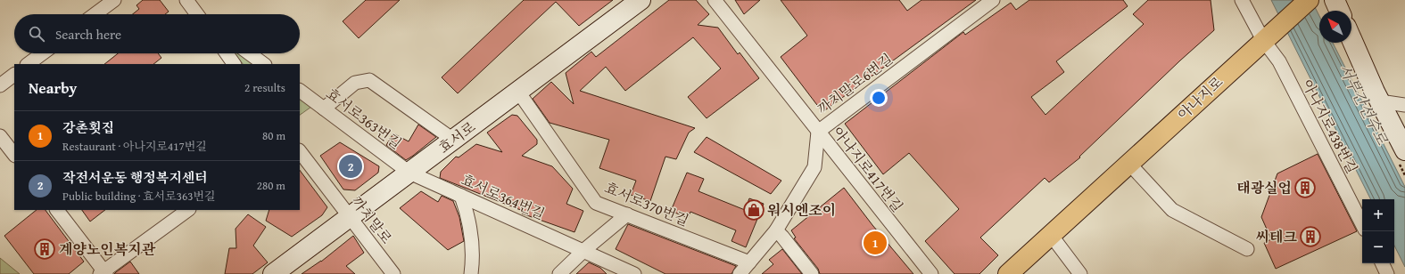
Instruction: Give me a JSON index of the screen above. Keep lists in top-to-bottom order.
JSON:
{
  "streets": {
    "main road": ["아나지로"],
    "street": [
      "까치말로6번길",
      "효서로363번길",
      "아나지로438번길",
      "효서로",
      "아나지로417번길",
      "효서로364번길",
      "효서로370번길",
      "까치말로"
    ]
  },
  "crossings": [
    ["까치말로6번길", "아나지로417번길"],
    ["까치말로6번길", "효서로370번길"],
    ["아나지로", "아나지로438번길"],
    ["효서로363번길", "효서로"],
    ["효서로363번길", "효서로364번길"],
    ["효서로", "효서로364번길"],
    ["효서로", "효서로370번길"],
    ["효서로", "까치말로"]
  ],
  "water": ["서부간선수로"],
  "places": {
    "building": ["태광실업", "씨테크", "계양노인복지관"],
    "shop": ["워시엔조이"]
  },
  "north": "top left",
  "page": {
    "search": "Search here",
    "heading": ["Nearby", "2 results"],
    "list": [
      {
        "mark": "1",
        "name": "강촌횟집",
        "note": "Restaurant · 아나지로417번길",
        "value": "80 m"
      },
      {
        "mark": "2",
        "name": "작전서운동 행정복지센터",
        "note": "Public building · 효서로363번길",
        "value": "280 m"
      }
    ],
    "pins": ["2", "1"],
    "map_buttons": ["+", "−"]
  }
}
